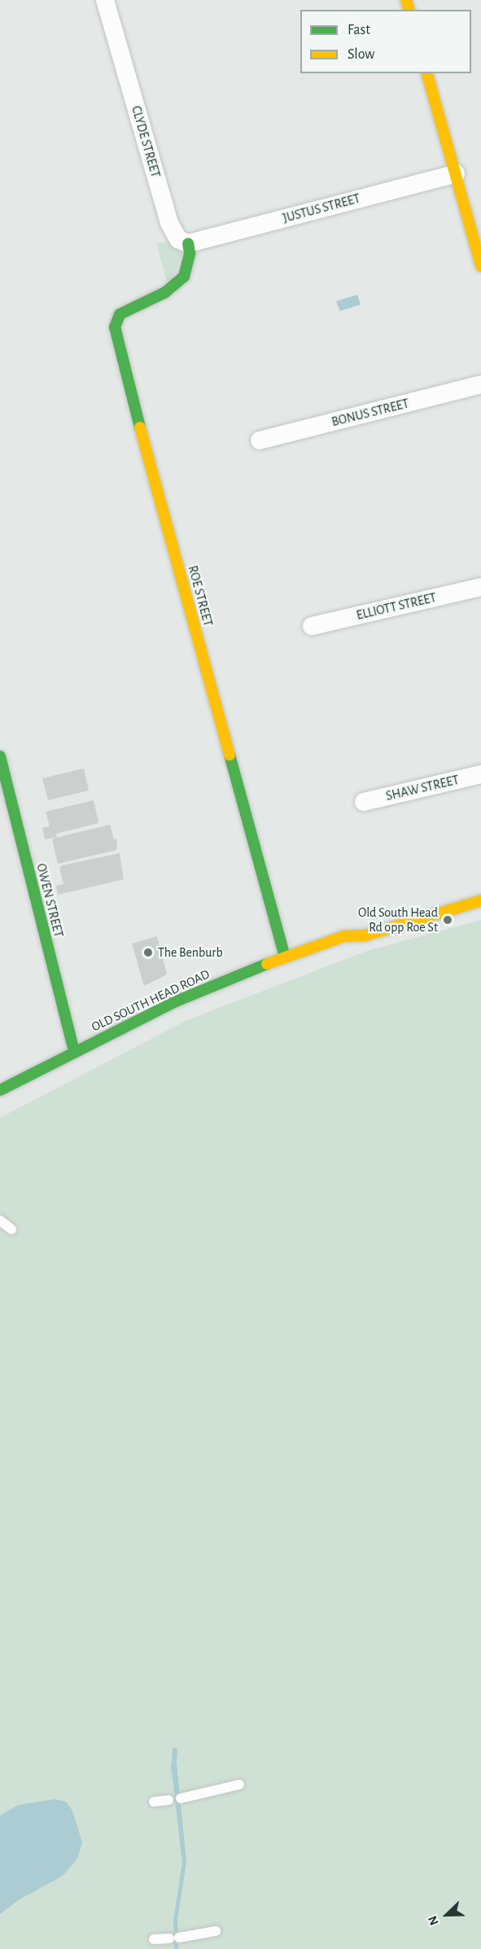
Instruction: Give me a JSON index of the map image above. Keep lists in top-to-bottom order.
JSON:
{
  "streets": {
    "street": [
      "CLYDE STREET",
      "JUSTUS STREET",
      "BONUS STREET",
      "ROE STREET",
      "ELLIOTT STREET",
      "SHAW STREET",
      "OWEN STREET",
      "OLD SOUTH HEAD ROAD"
    ]
  },
  "crossings": [
    ["CLYDE STREET", "JUSTUS STREET"],
    ["CLYDE STREET", "ROE STREET"],
    ["JUSTUS STREET", "ROE STREET"],
    ["ROE STREET", "OLD SOUTH HEAD ROAD"],
    ["OWEN STREET", "OLD SOUTH HEAD ROAD"]
  ],
  "places": ["Old South Head Rd opp Roe St", "The Benburb"],
  "legend": ["Fast", "Slow"],
  "north": "bottom left"
}
